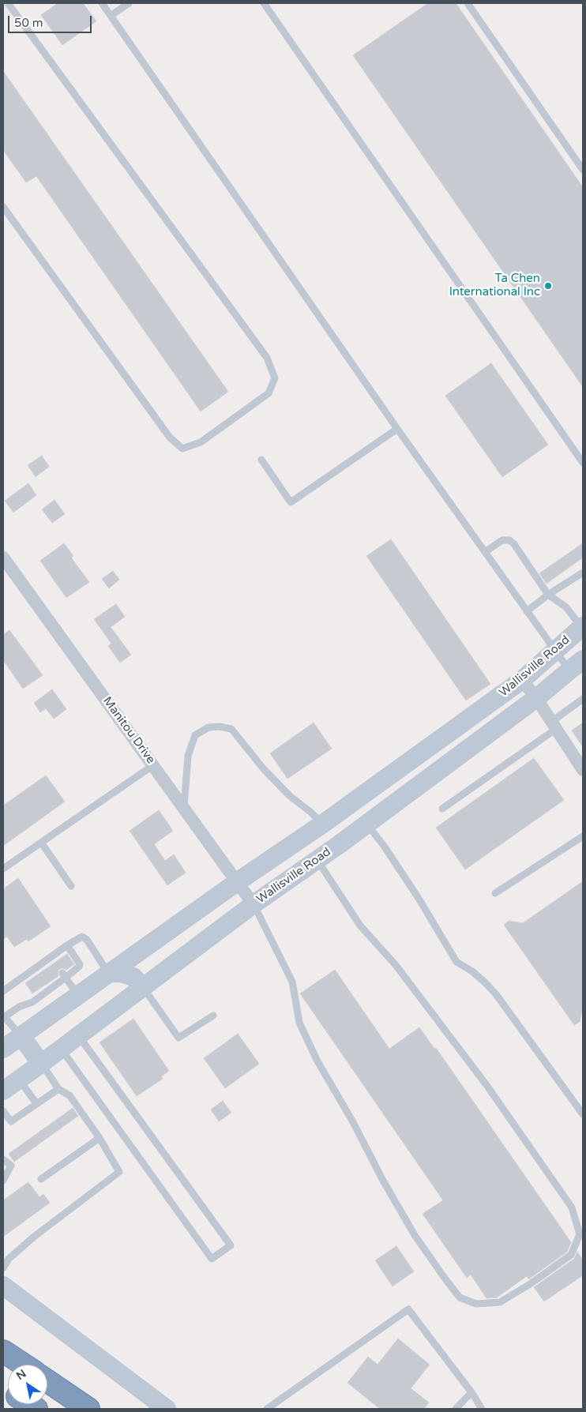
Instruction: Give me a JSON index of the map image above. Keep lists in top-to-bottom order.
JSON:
{
  "streets": {
    "main road": ["Wallisville Road"],
    "street": ["Manitou Drive"]
  },
  "crossings": [
    ["Wallisville Road", "Manitou Drive"]
  ],
  "places": ["Ta Chen International Inc"],
  "scale_bar": "50 m",
  "north": "top left"
}
